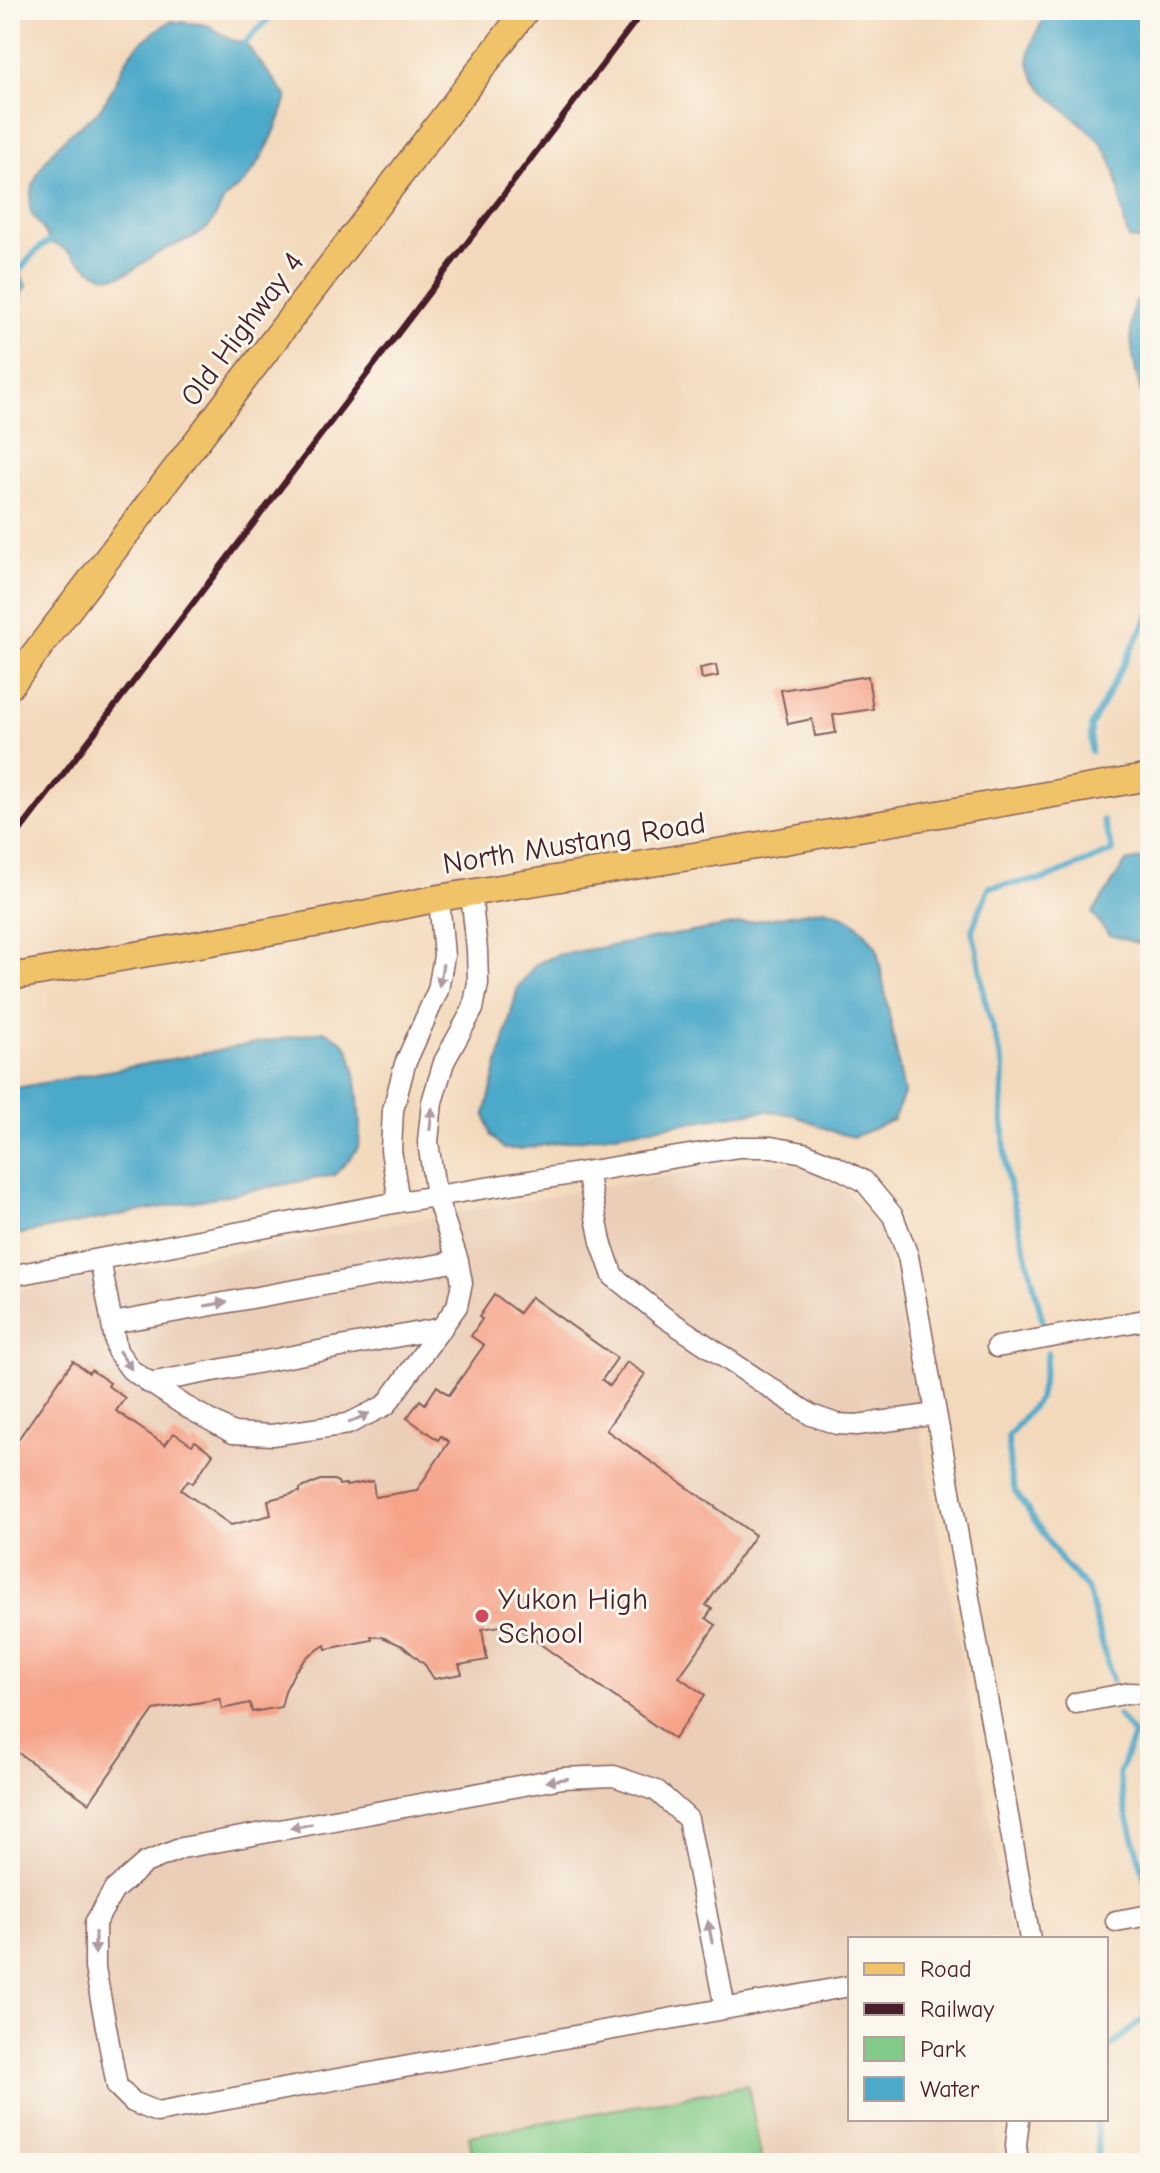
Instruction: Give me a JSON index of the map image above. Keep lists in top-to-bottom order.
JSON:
{
  "streets": {
    "main road": ["Old Highway 4", "North Mustang Road"]
  },
  "places": ["Yukon High School"],
  "legend": [
    "Road",
    "Railway",
    "Park",
    "Water"
  ]
}
